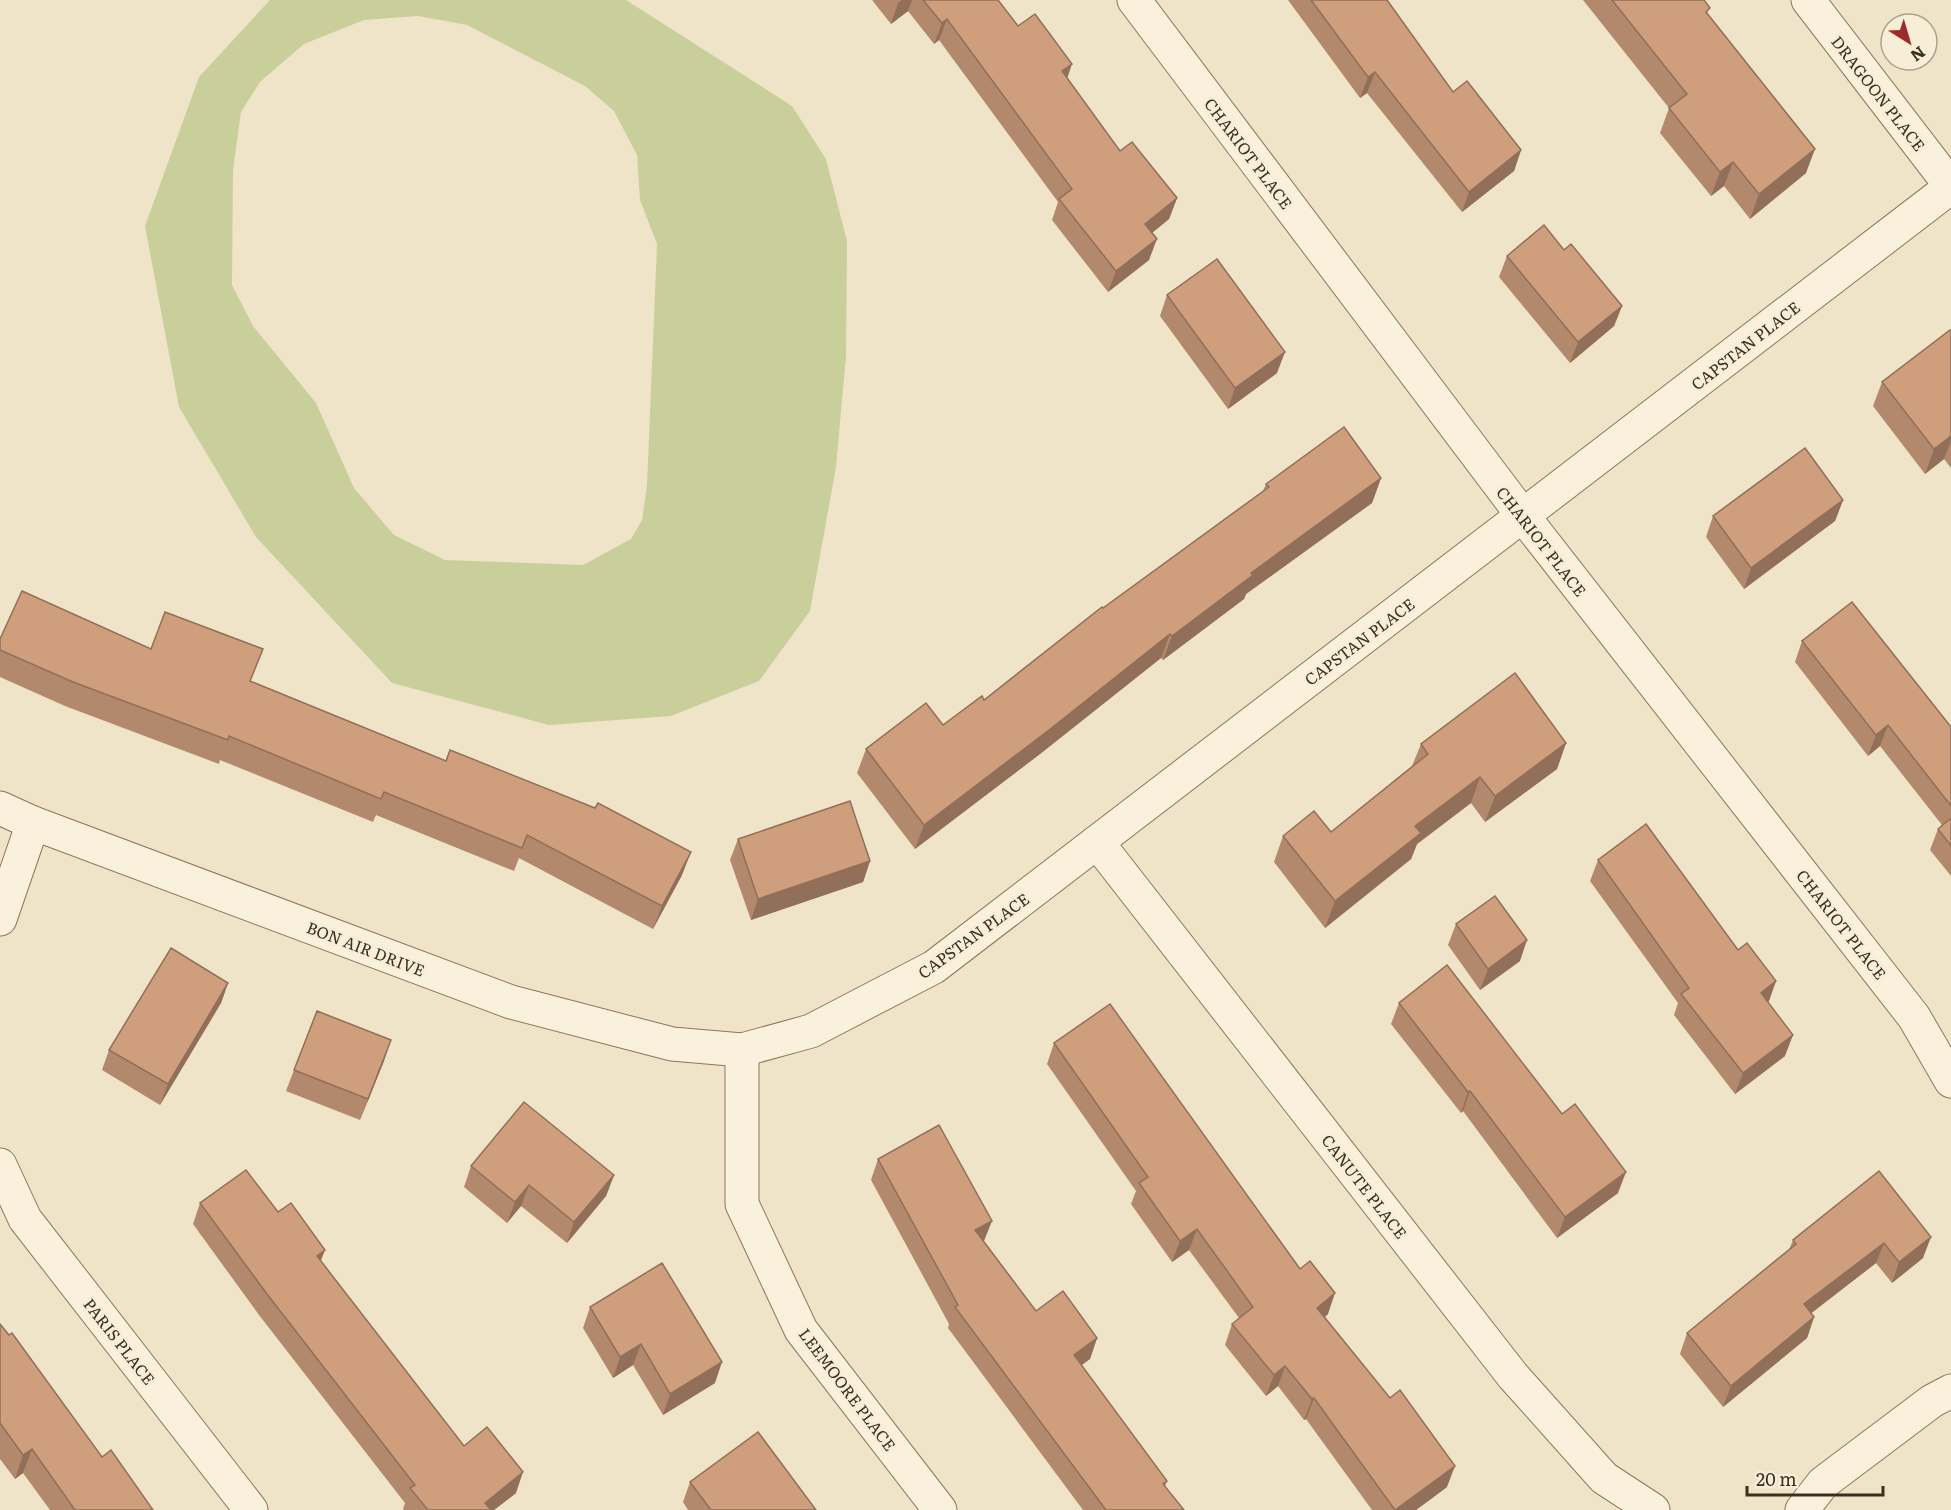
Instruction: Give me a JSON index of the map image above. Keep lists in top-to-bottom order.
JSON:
{
  "streets": {
    "street": [
      "DRAGOON PLACE",
      "CHARIOT PLACE",
      "CAPSTAN PLACE",
      "BON AIR DRIVE",
      "CANUTE PLACE",
      "PARIS PLACE",
      "LEEMOORE PLACE"
    ]
  },
  "crossings": [
    ["DRAGOON PLACE", "CAPSTAN PLACE"],
    ["CHARIOT PLACE", "CAPSTAN PLACE"],
    ["CAPSTAN PLACE", "BON AIR DRIVE"],
    ["CAPSTAN PLACE", "CANUTE PLACE"],
    ["CAPSTAN PLACE", "LEEMOORE PLACE"],
    ["BON AIR DRIVE", "LEEMOORE PLACE"]
  ],
  "scale_bar": "20 m",
  "north": "bottom right"
}
